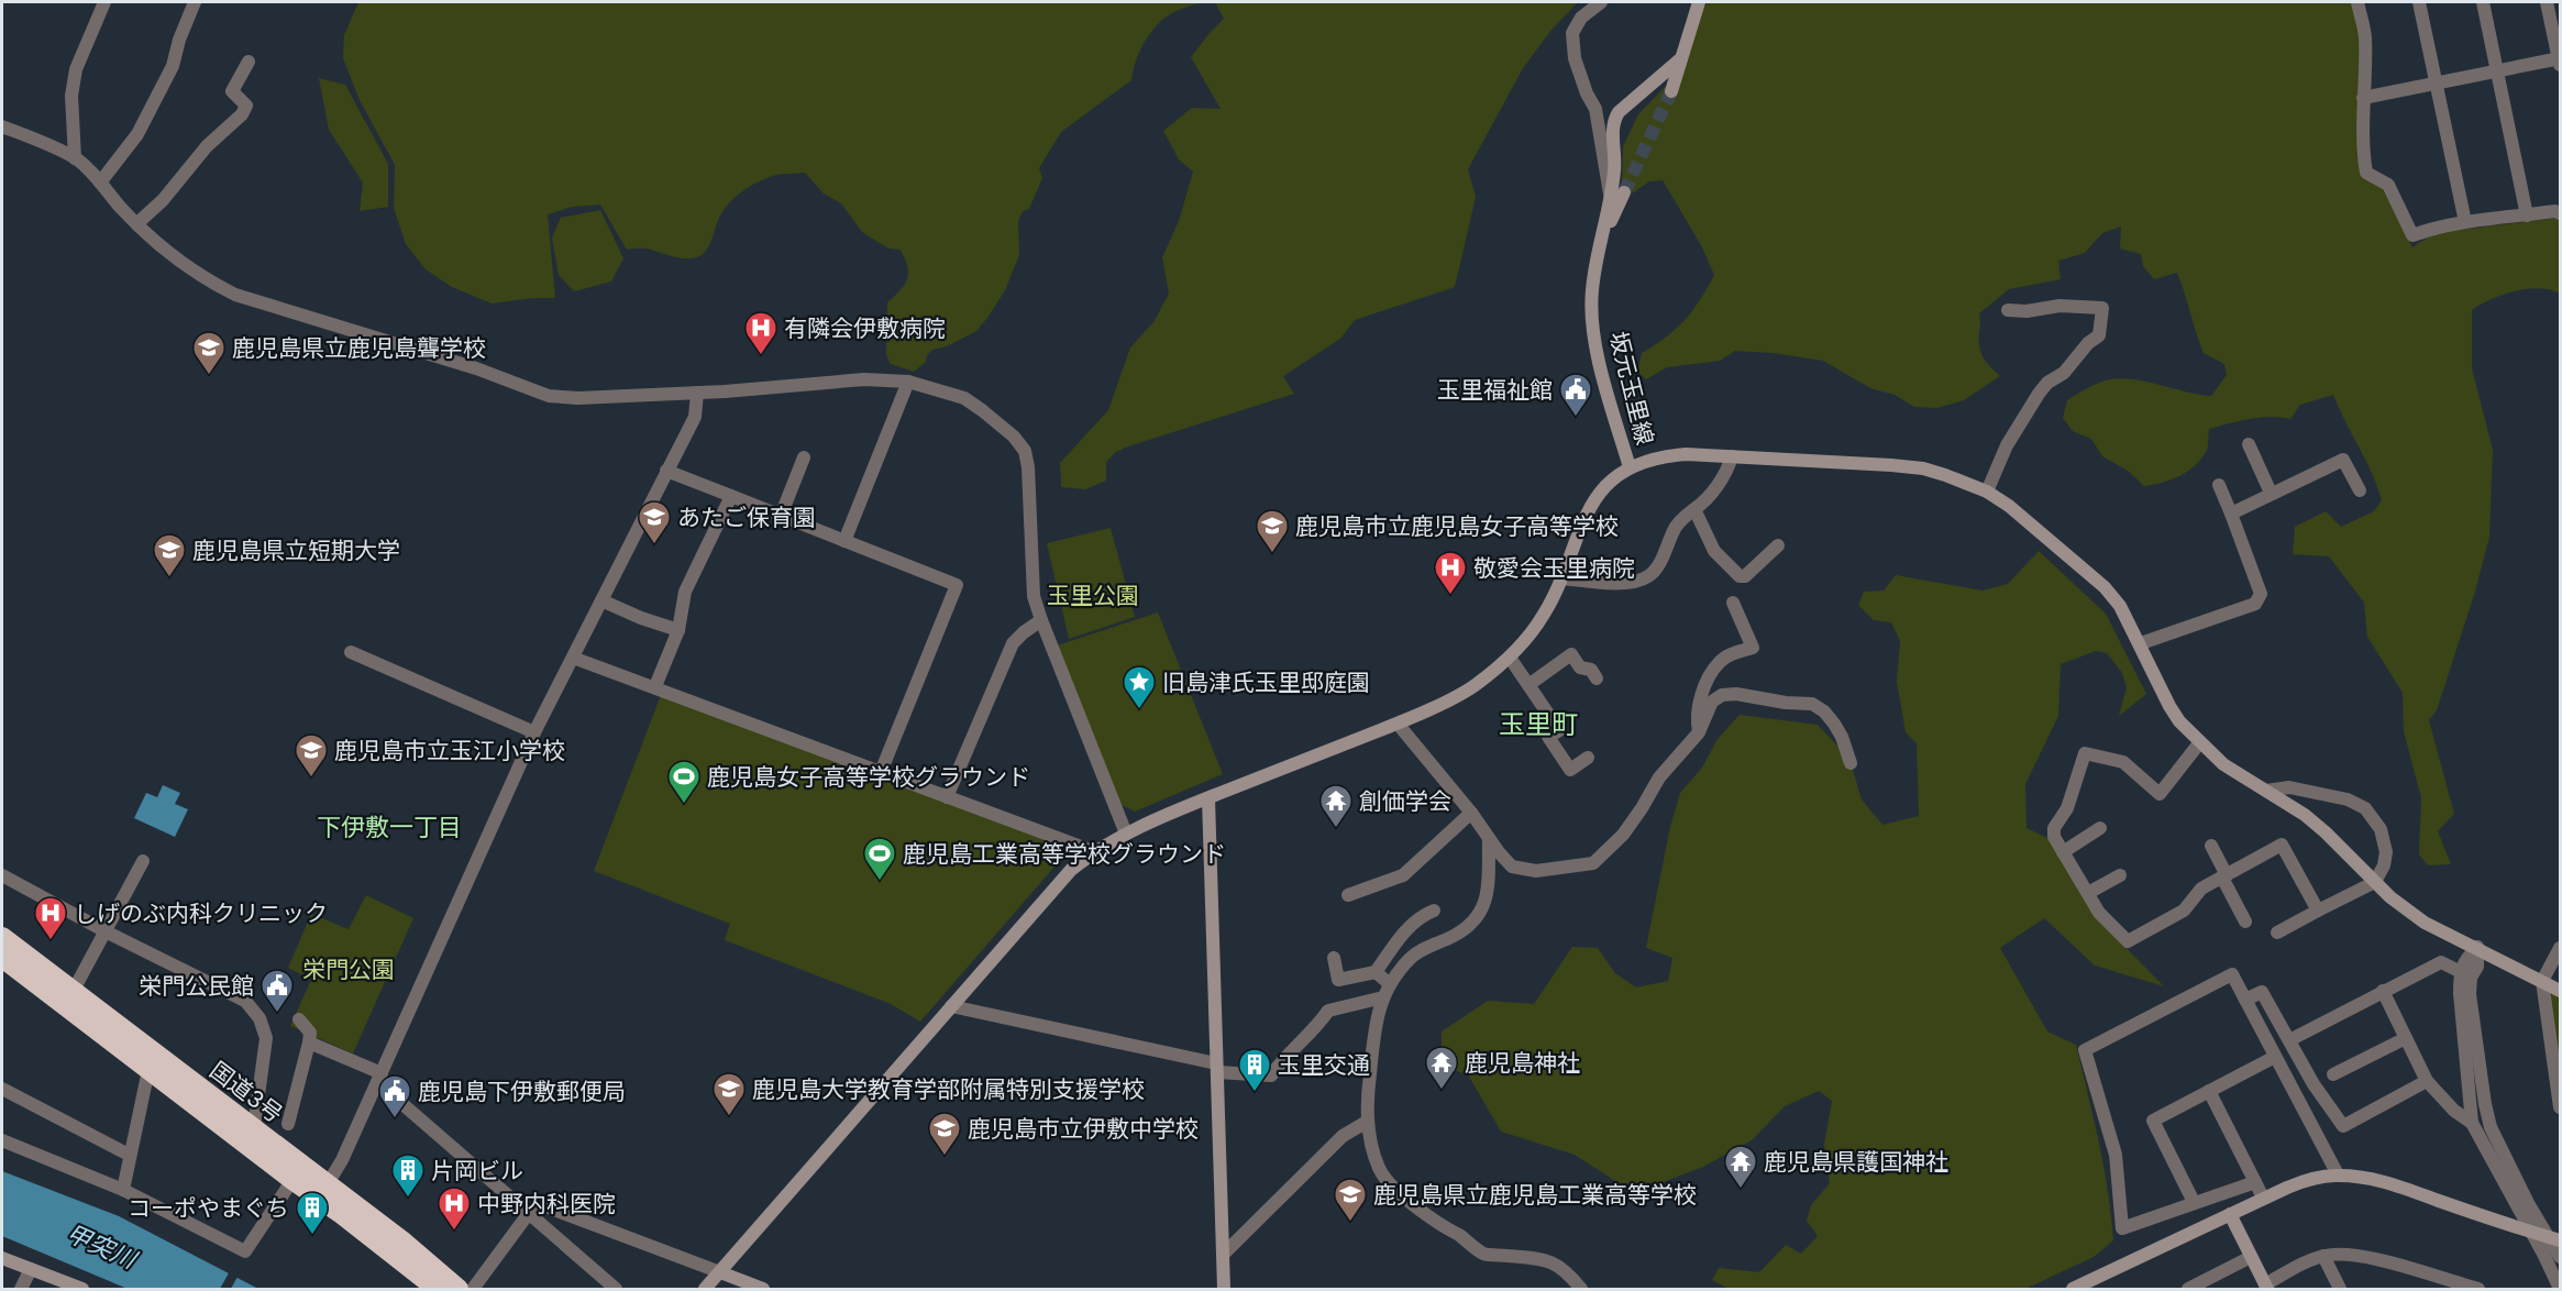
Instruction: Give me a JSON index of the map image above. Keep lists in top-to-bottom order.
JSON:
{
  "streets": {
    "highway": ["国道3号"],
    "street": ["坂元玉里線"]
  },
  "districts": ["玉里町", "下伊敷一丁目"],
  "water": ["甲突川"],
  "parks": ["玉里公園", "栄門公園"],
  "places": {
    "hospital": [
      "有隣会伊敷病院",
      "敬愛会玉里病院",
      "しげのぶ内科クリニック",
      "中野内科医院"
    ],
    "school or university": [
      "鹿児島県立鹿児島聾学校",
      "あたご保育園",
      "鹿児島市立鹿児島女子高等学校",
      "鹿児島県立短期大学",
      "鹿児島市立玉江小学校",
      "鹿児島大学教育学部附属特別支援学校",
      "鹿児島市立伊敷中学校",
      "鹿児島県立鹿児島工業高等学校"
    ],
    "public building": ["玉里福祉館", "栄門公民館", "鹿児島下伊敷郵便局"],
    "place": ["旧島津氏玉里邸庭園"],
    "sports": ["鹿児島女子高等学校グラウンド", "鹿児島工業高等学校グラウンド"],
    "temple": ["創価学会", "鹿児島神社", "鹿児島県護国神社"],
    "building": ["玉里交通", "片岡ビル", "コーポやまぐち"]
  }
}
